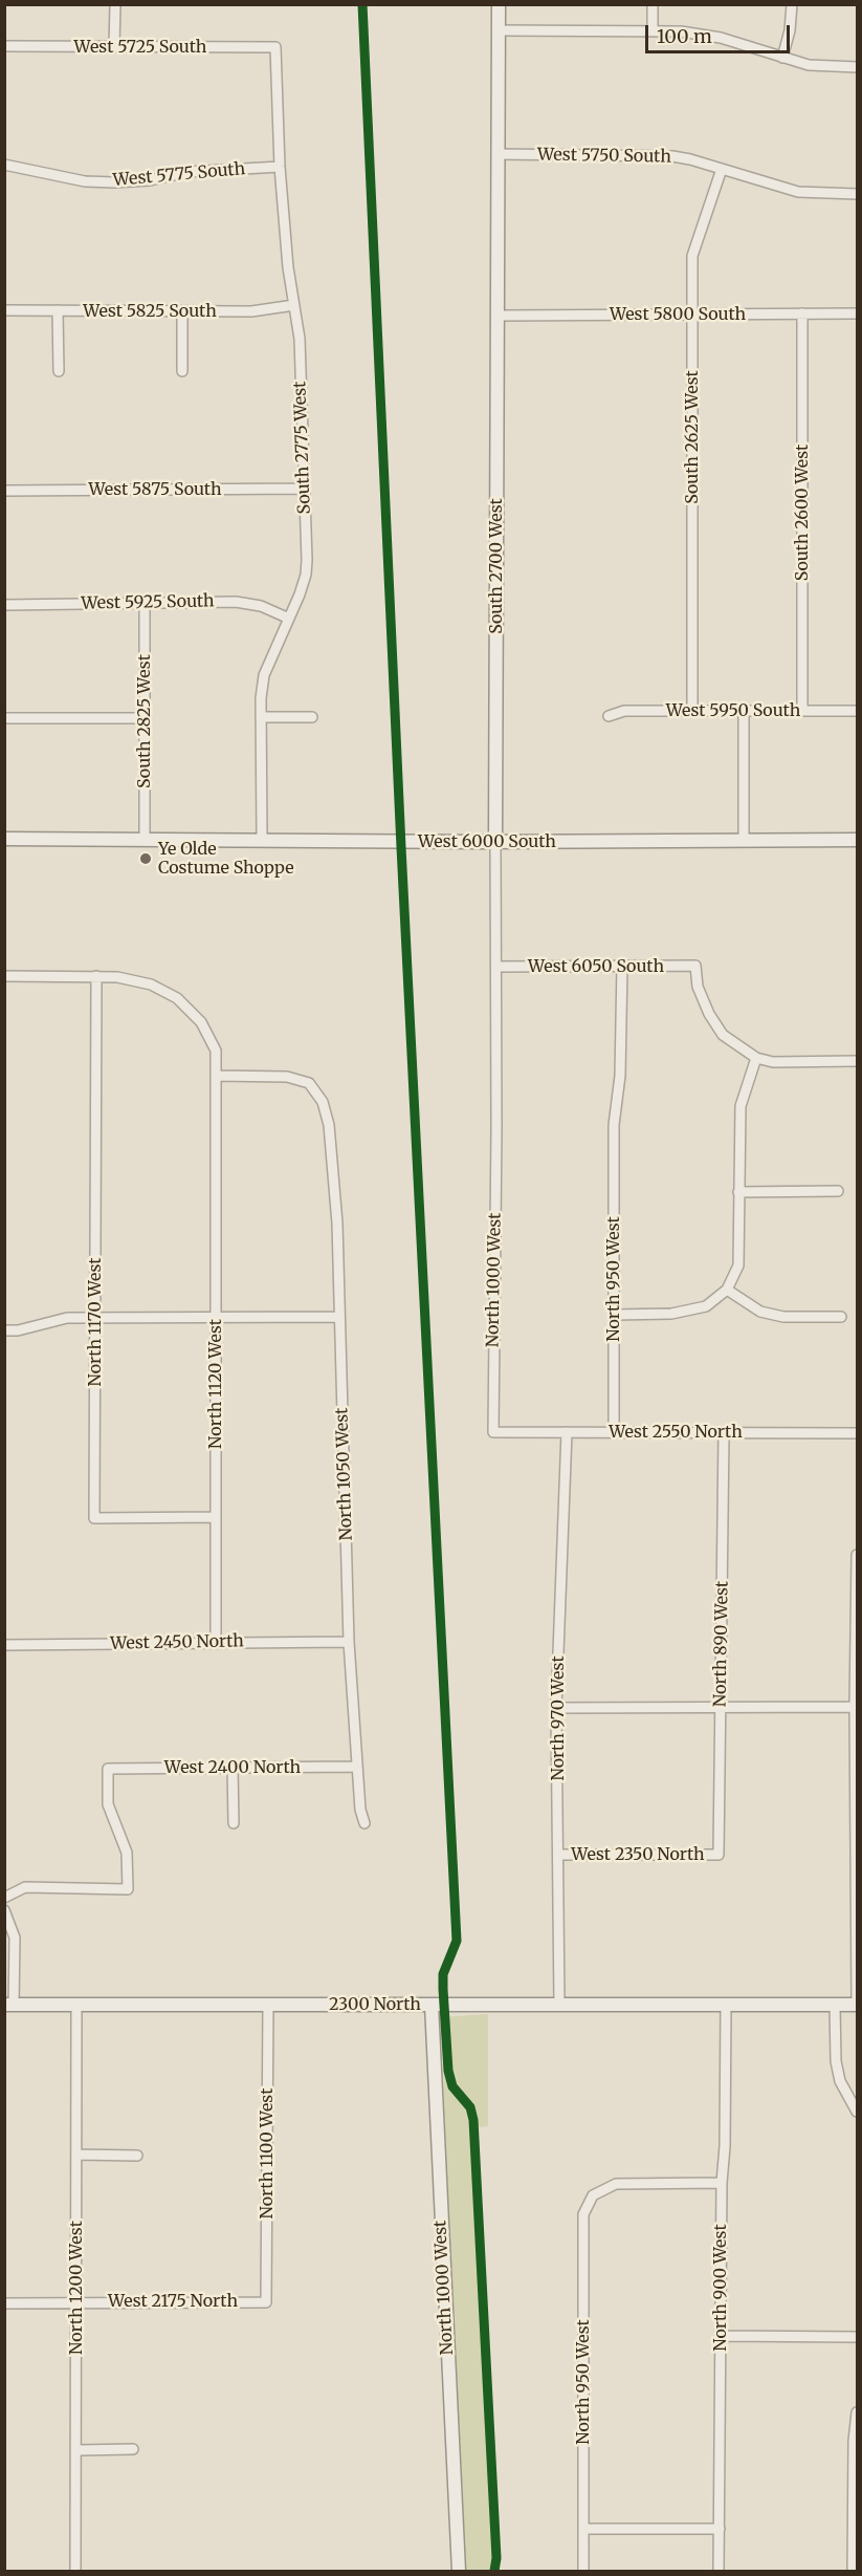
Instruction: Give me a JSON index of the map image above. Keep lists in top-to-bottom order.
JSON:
{
  "streets": {
    "street": [
      "West 5725 South",
      "West 5750 South",
      "West 5775 South",
      "West 5825 South",
      "West 5800 South",
      "South 2625 West",
      "South 2775 West",
      "West 5875 South",
      "South 2600 West",
      "South 2700 West",
      "West 5925 South",
      "West 5950 South",
      "South 2825 West",
      "West 6000 South",
      "West 6050 South",
      "North 950 West",
      "North 1000 West",
      "North 1170 West",
      "North 1120 West",
      "West 2550 North",
      "North 1050 West",
      "West 2450 North",
      "North 890 West",
      "North 970 West",
      "West 2400 North",
      "West 2350 North",
      "2300 North",
      "North 1100 West",
      "North 1200 West",
      "North 900 West",
      "West 2175 North"
    ]
  },
  "crossings": [
    ["West 5725 South", "South 2775 West"],
    ["West 5750 South", "South 2625 West"],
    ["West 5750 South", "South 2700 West"],
    ["West 5775 South", "South 2775 West"],
    ["West 5825 South", "South 2775 West"],
    ["West 5800 South", "South 2625 West"],
    ["West 5800 South", "South 2600 West"],
    ["West 5800 South", "South 2700 West"],
    ["South 2625 West", "West 5950 South"],
    ["South 2775 West", "West 5875 South"],
    ["South 2775 West", "West 5925 South"],
    ["South 2775 West", "West 6000 South"],
    ["South 2600 West", "West 5950 South"],
    ["South 2700 West", "West 6000 South"],
    ["South 2700 West", "West 6050 South"],
    ["South 2700 West", "North 1000 West"],
    ["West 5925 South", "South 2825 West"],
    ["South 2825 West", "West 6000 South"],
    ["West 6050 South", "North 950 West"],
    ["North 950 West", "West 2550 North"],
    ["North 950 West", "North 900 West"],
    ["North 1000 West", "West 2550 North"],
    ["North 1000 West", "2300 North"],
    ["North 1170 West", "North 1120 West"],
    ["North 1120 West", "North 1050 West"],
    ["North 1120 West", "West 2450 North"],
    ["West 2550 North", "North 890 West"],
    ["West 2550 North", "North 970 West"],
    ["North 1050 West", "West 2450 North"],
    ["North 1050 West", "West 2400 North"],
    ["North 890 West", "West 2350 North"],
    ["North 970 West", "West 2350 North"],
    ["North 970 West", "2300 North"],
    ["2300 North", "North 1100 West"],
    ["2300 North", "North 1200 West"],
    ["2300 North", "North 900 West"],
    ["North 1100 West", "West 2175 North"],
    ["North 1200 West", "West 2175 North"]
  ],
  "places": ["Ye Olde Costume Shoppe"],
  "scale_bar": "100 m"
}
